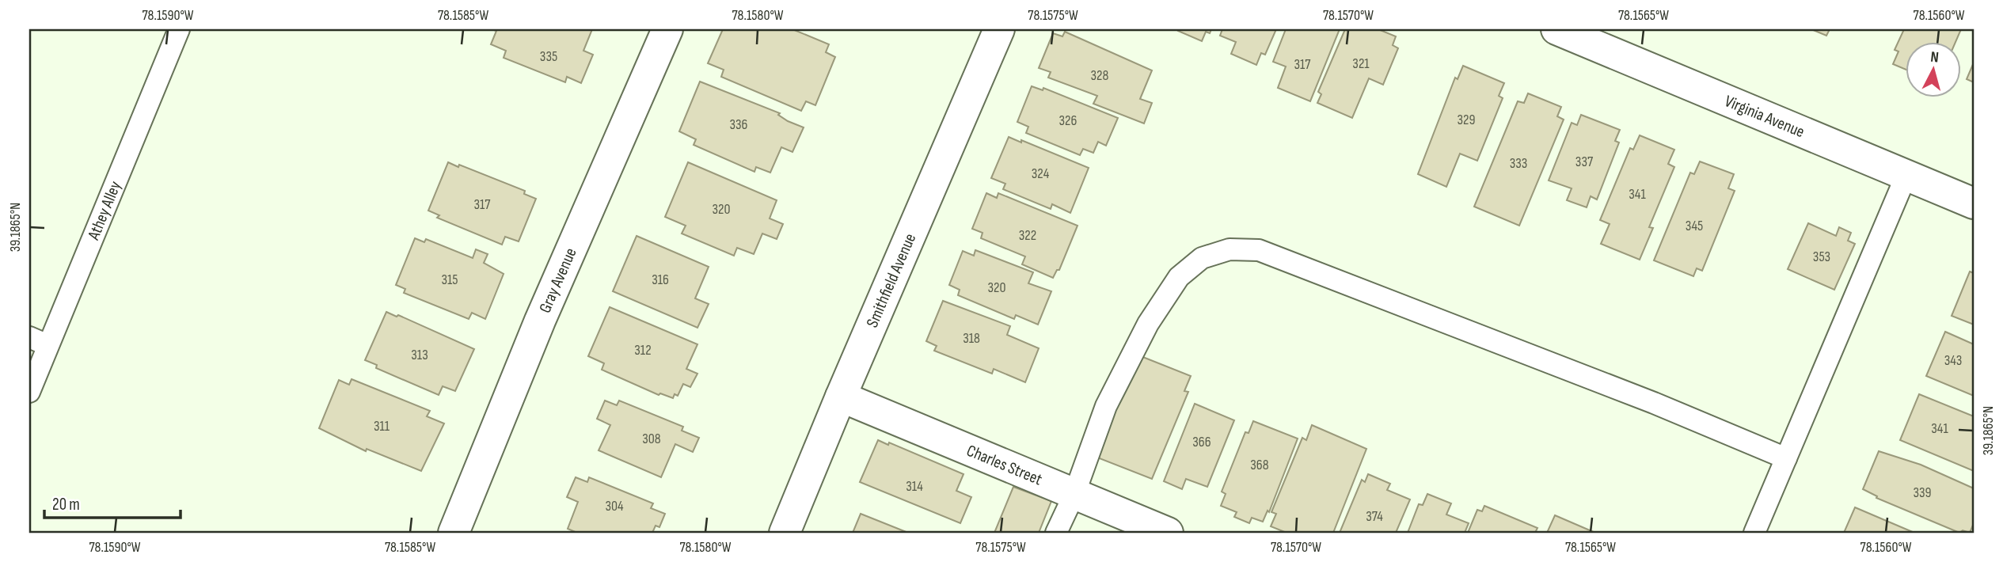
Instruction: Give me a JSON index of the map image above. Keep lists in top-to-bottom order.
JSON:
{
  "streets": {
    "street": [
      "Virginia Avenue",
      "Gray Avenue",
      "Smithfield Avenue",
      "Charles Street"
    ],
    "lane": ["Athey Alley"]
  },
  "crossings": [
    ["Smithfield Avenue", "Charles Street"]
  ],
  "house_numbers": [
    "335",
    "321",
    "317",
    "328",
    "329",
    "326",
    "336",
    "337",
    "333",
    "324",
    "341",
    "317",
    "320",
    "345",
    "322",
    "353",
    "315",
    "316",
    "320",
    "318",
    "312",
    "313",
    "343",
    "311",
    "341",
    "308",
    "366",
    "368",
    "314",
    "339",
    "304",
    "374"
  ],
  "scale_bar": "20 m",
  "north": "top",
  "coordinates": [
    "78.1590°W",
    "78.1585°W",
    "78.1580°W",
    "78.1575°W",
    "78.1570°W",
    "78.1565°W",
    "78.1560°W",
    "39.1865°N"
  ]
}
